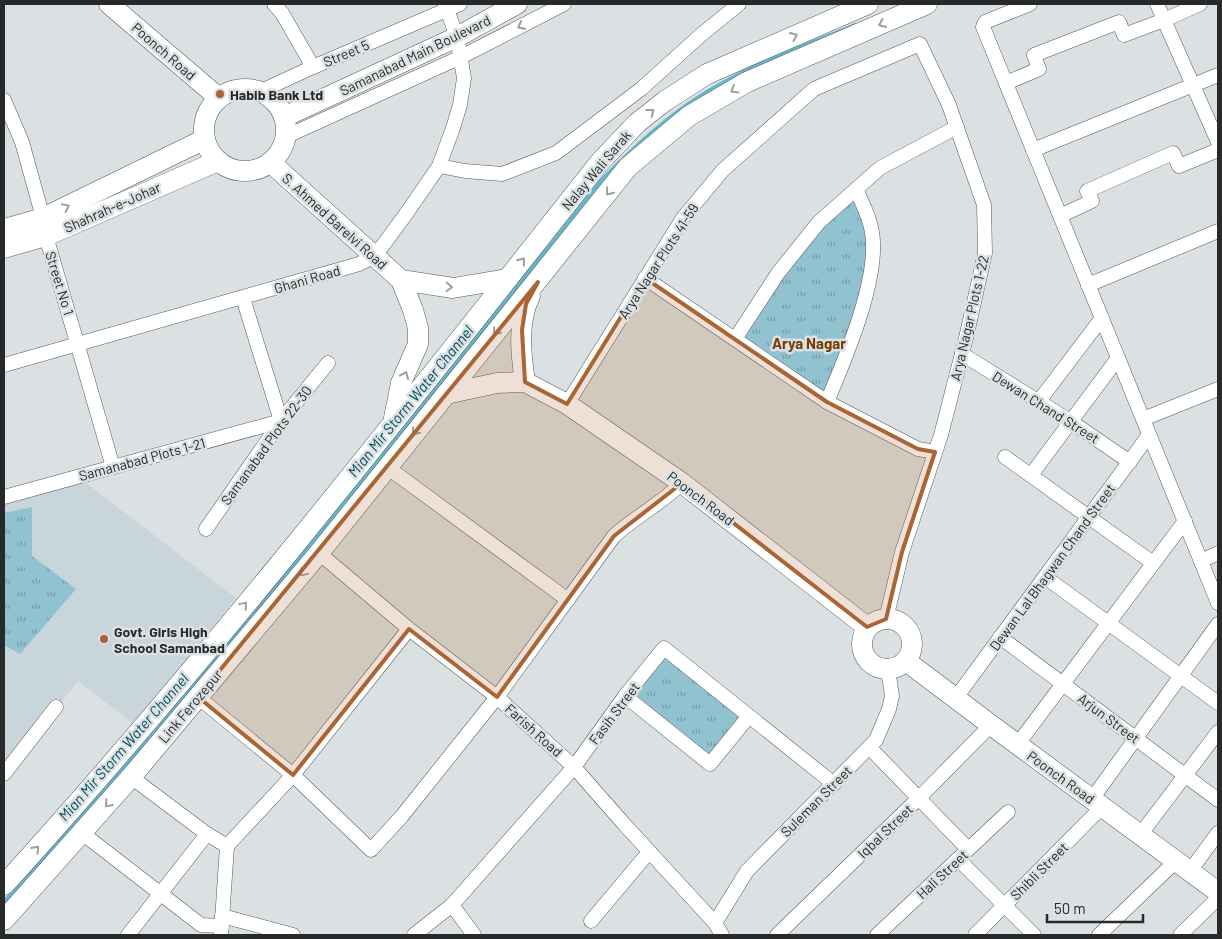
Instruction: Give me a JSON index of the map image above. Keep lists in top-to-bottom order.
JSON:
{
  "streets": {
    "main road": [
      "Poonch Road",
      "Samanabad Main Boulevard",
      "Nalay Wali Sarak",
      "Shahrah-e-Johar",
      "S. Ahmed Barelvi Road",
      "Link Ferozepur"
    ],
    "street": [
      "Street 5",
      "Arya Nagar Plots 41-59",
      "Ghani Road",
      "Street No 1",
      "Arya Nagar Plots 1-22",
      "Dewan Chand Street",
      "Samanabad Plots 22-30",
      "Samanabad Plots 1-21",
      "Dewan Lal Bhagwan Chand Street",
      "Fasih Street",
      "Arjun Street",
      "Farish Road",
      "Suleman Street",
      "Iqbal Street",
      "Shibli Street",
      "Hali Street"
    ]
  },
  "crossings": [
    ["Poonch Road", "Samanabad Main Boulevard"],
    ["Poonch Road", "Nalay Wali Sarak"],
    ["Poonch Road", "Shahrah-e-Johar"],
    ["Poonch Road", "S. Ahmed Barelvi Road"],
    ["Poonch Road", "Arya Nagar Plots 41-59"],
    ["Poonch Road", "Arya Nagar Plots 1-22"],
    ["Poonch Road", "Dewan Lal Bhagwan Chand Street"],
    ["Poonch Road", "Link Ferozepur"],
    ["Poonch Road", "Suleman Street"],
    ["Poonch Road", "Iqbal Street"],
    ["Poonch Road", "Shibli Street"],
    ["Street 5", "Samanabad Main Boulevard"],
    ["Samanabad Main Boulevard", "Shahrah-e-Johar"],
    ["Samanabad Main Boulevard", "S. Ahmed Barelvi Road"],
    ["Nalay Wali Sarak", "S. Ahmed Barelvi Road"],
    ["Nalay Wali Sarak", "Link Ferozepur"],
    ["Shahrah-e-Johar", "S. Ahmed Barelvi Road"],
    ["Shahrah-e-Johar", "Street No 1"],
    ["S. Ahmed Barelvi Road", "Ghani Road"],
    ["S. Ahmed Barelvi Road", "Link Ferozepur"],
    ["Arya Nagar Plots 41-59", "Arya Nagar Plots 1-22"],
    ["Ghani Road", "Street No 1"],
    ["Street No 1", "Samanabad Plots 1-21"],
    ["Arya Nagar Plots 1-22", "Dewan Chand Street"],
    ["Arya Nagar Plots 1-22", "Suleman Street"],
    ["Dewan Chand Street", "Dewan Lal Bhagwan Chand Street"],
    ["Samanabad Plots 22-30", "Samanabad Plots 1-21"],
    ["Dewan Lal Bhagwan Chand Street", "Arjun Street"],
    ["Link Ferozepur", "Farish Road"],
    ["Fasih Street", "Farish Road"],
    ["Fasih Street", "Suleman Street"],
    ["Arjun Street", "Shibli Street"],
    ["Farish Road", "Suleman Street"]
  ],
  "districts": ["Arya Nagar"],
  "water": ["Mian Mir Storm Water Channel"],
  "places": ["Habib Bank Ltd", "Govt. Girls High School Samanbad"],
  "scale_bar": "50 m"
}
